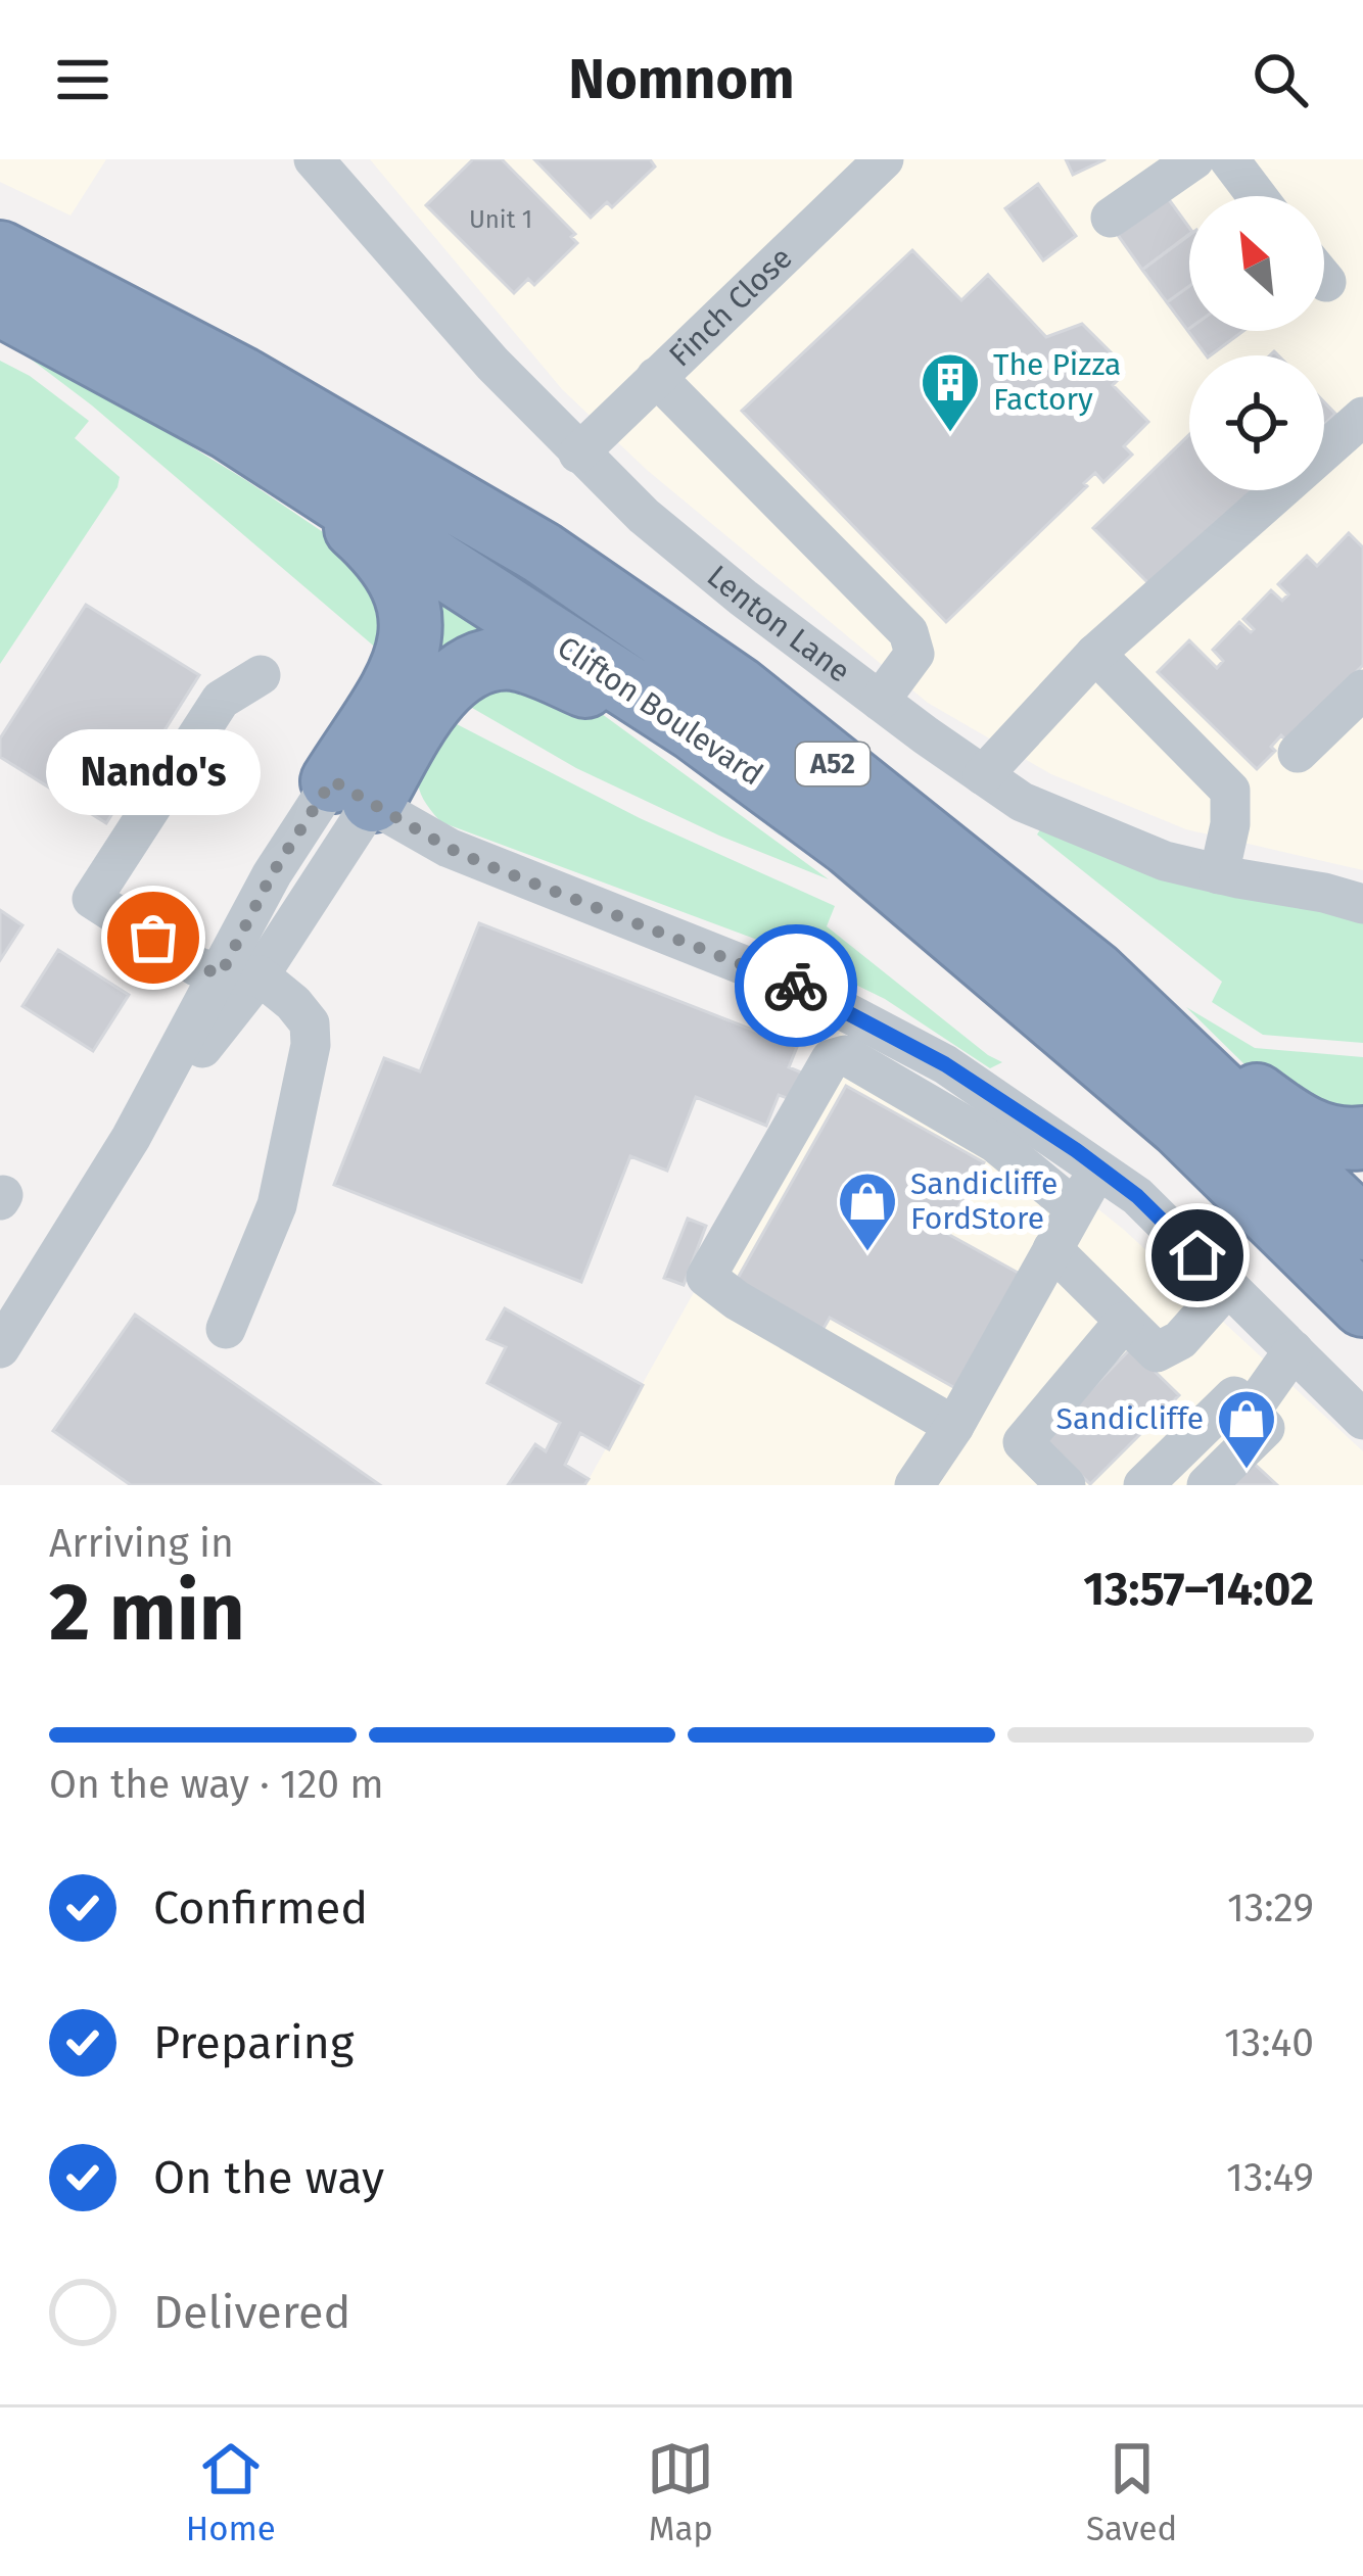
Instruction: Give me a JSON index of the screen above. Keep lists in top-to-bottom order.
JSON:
{
  "streets": {
    "highway": ["Clifton Boulevard", "A52"],
    "street": ["Finch Close", "Lenton Lane"]
  },
  "crossings": [
    ["Finch Close", "Lenton Lane"]
  ],
  "places": {
    "building": ["The Pizza Factory"],
    "other": ["Nando's"],
    "shop": ["Sandicliffe FordStore", "Sandicliffe"]
  },
  "house_numbers": ["Unit 1"],
  "north": "top left",
  "page": {
    "header": "Nomnom",
    "bubble": "Nando's",
    "heading": ["2 min", "Arriving in", "13:57–14:02"],
    "bar": "On the way · 120 m",
    "list": [
      ["Confirmed", "13:29"],
      ["Preparing", "13:40"],
      ["On the way", "13:49"],
      "Delivered"
    ],
    "tabs": ["Home", "Map", "Saved"]
  }
}
